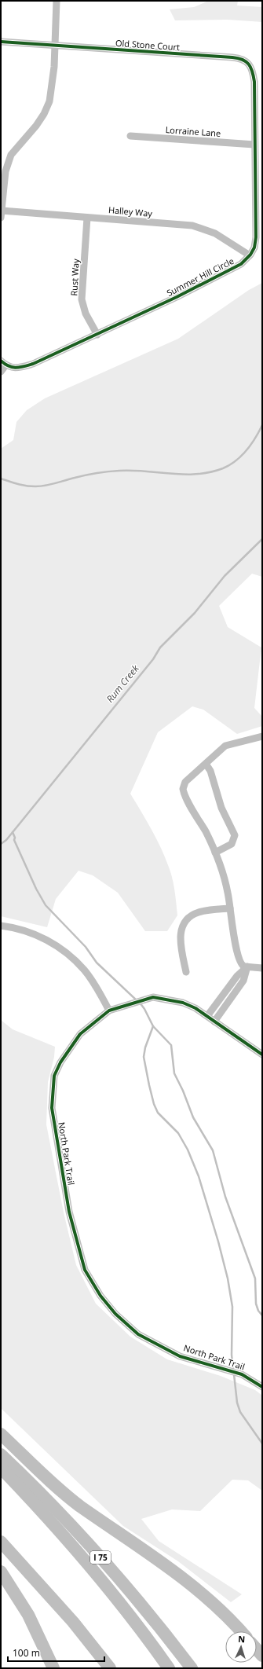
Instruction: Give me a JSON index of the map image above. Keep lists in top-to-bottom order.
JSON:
{
  "streets": {
    "highway": ["I 75"],
    "street": [
      "Old Stone Court",
      "Lorraine Lane",
      "Halley Way",
      "Summer Hill Circle",
      "Rust Way",
      "North Park Trail"
    ]
  },
  "crossings": [
    ["Old Stone Court", "Summer Hill Circle"],
    ["Lorraine Lane", "Summer Hill Circle"],
    ["Halley Way", "Summer Hill Circle"],
    ["Halley Way", "Rust Way"],
    ["Summer Hill Circle", "Rust Way"]
  ],
  "water": ["Rum Creek"],
  "scale_bar": "100 m",
  "north": "top"
}
